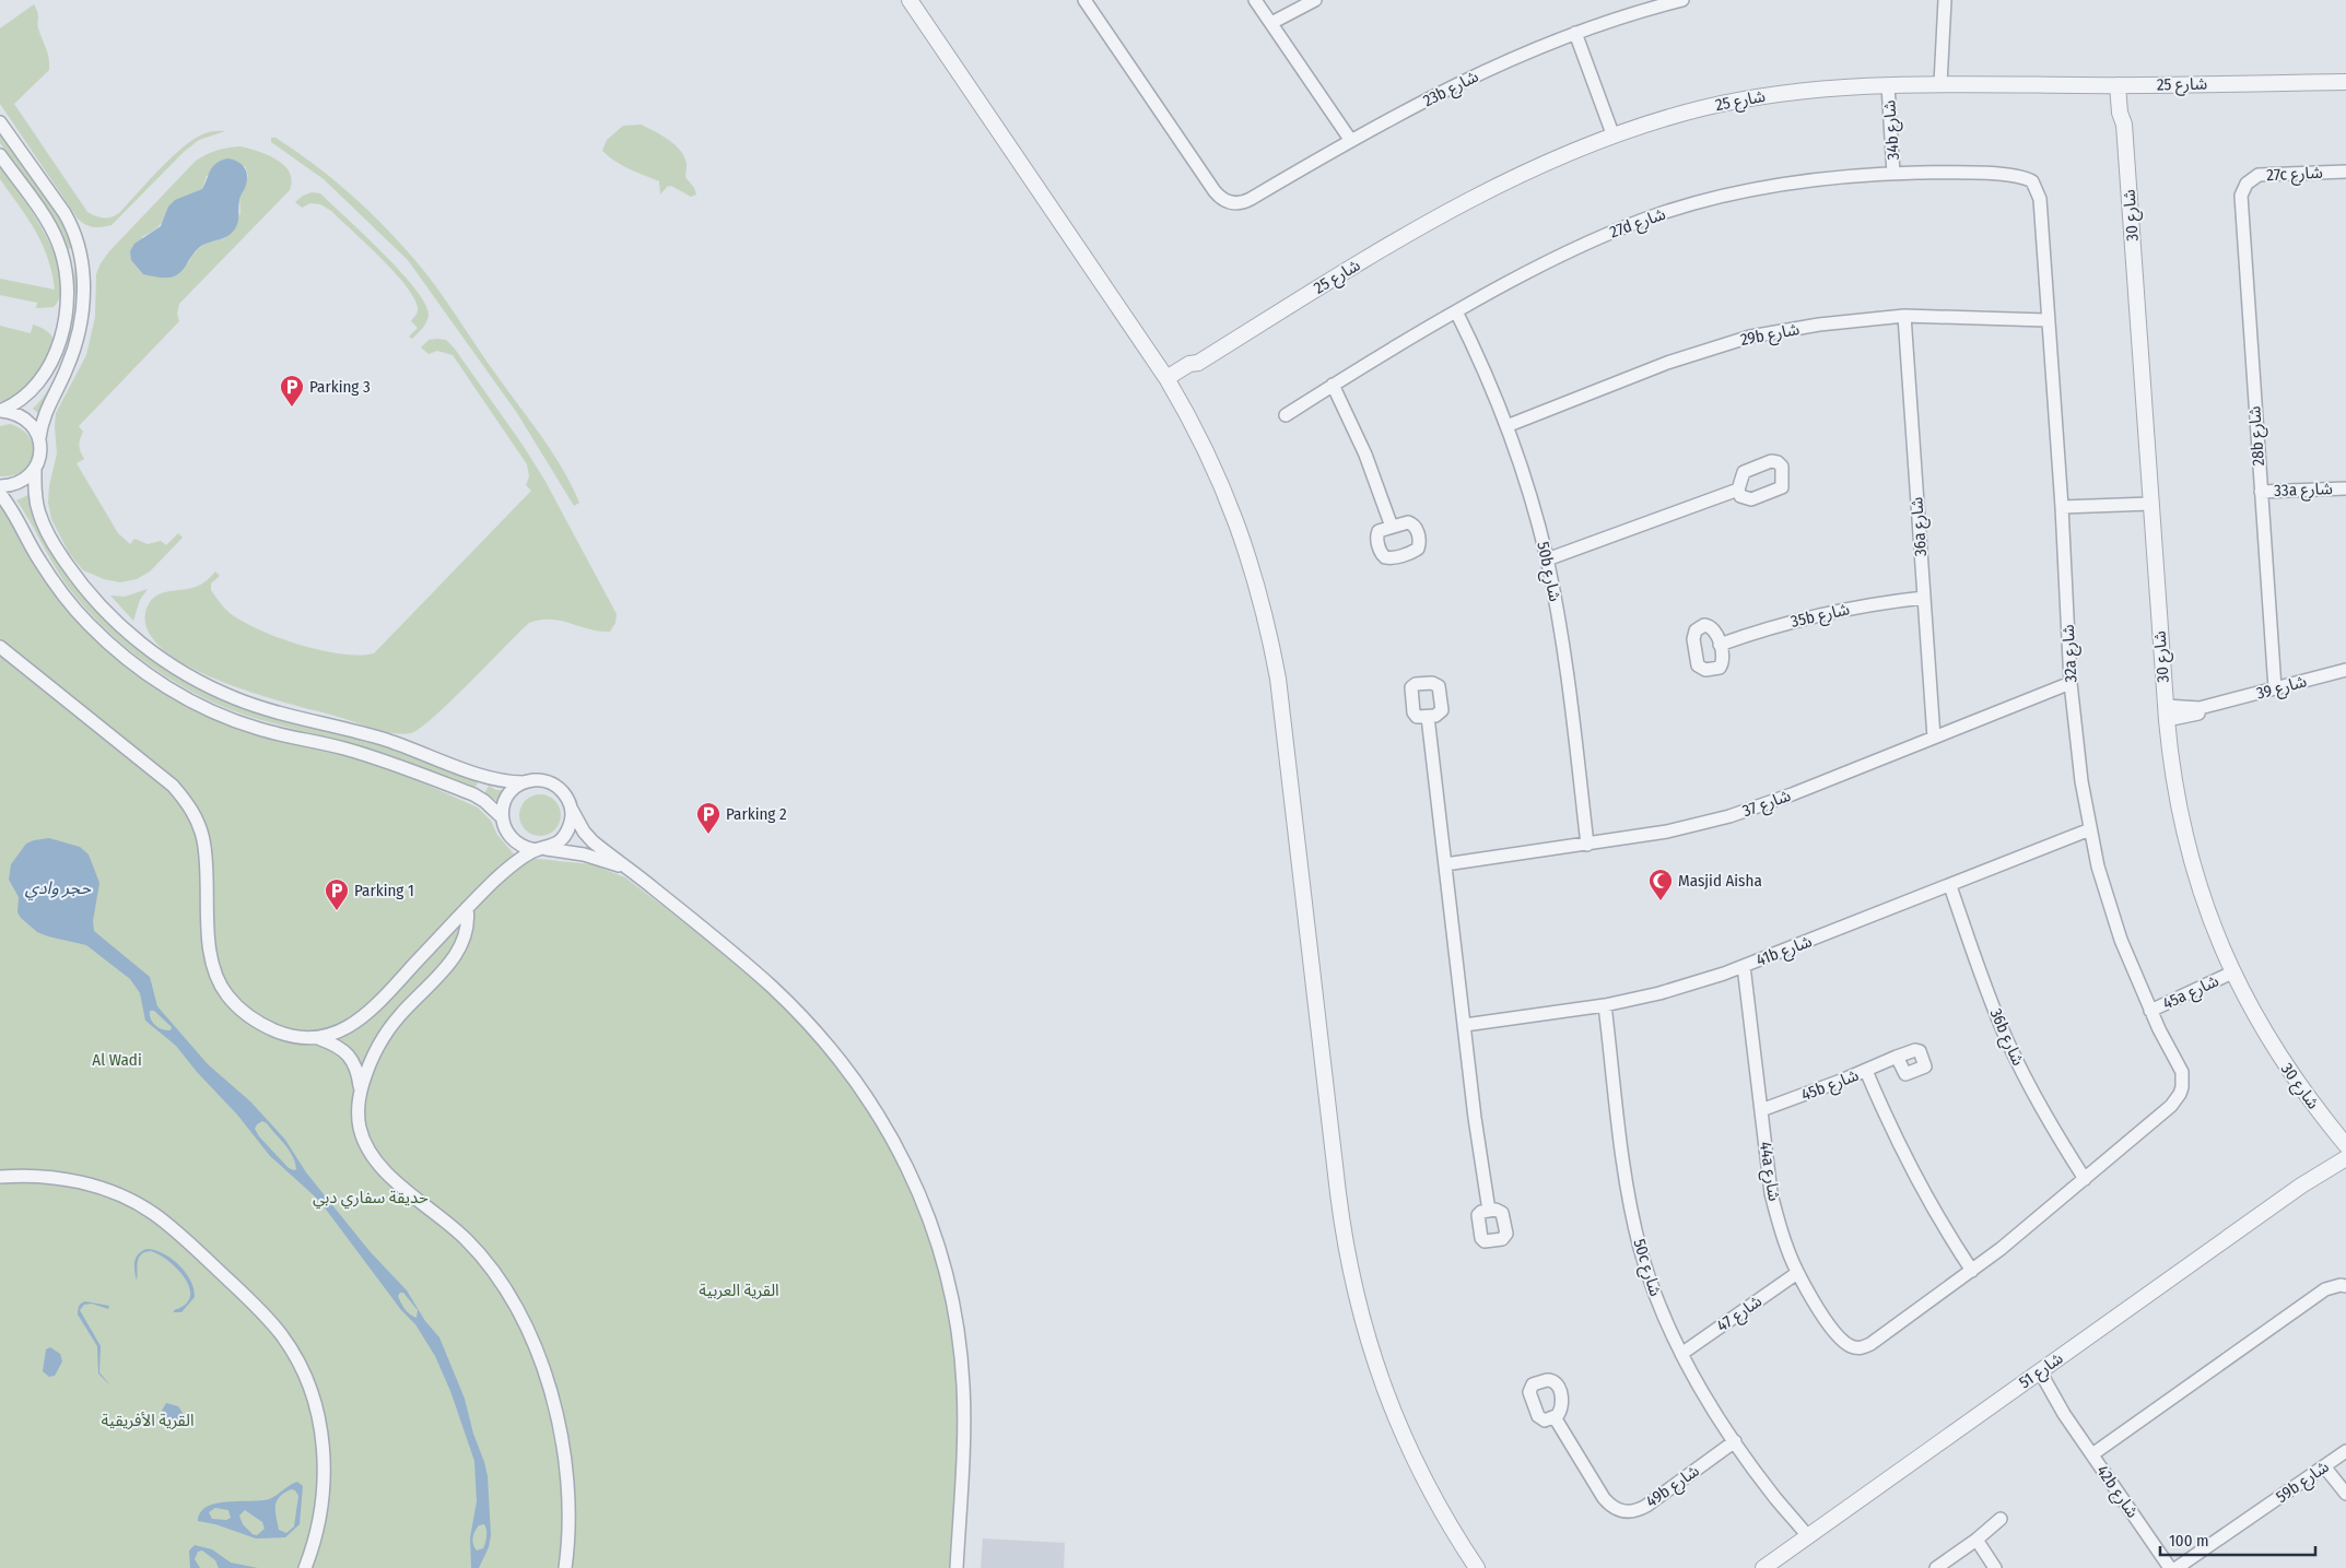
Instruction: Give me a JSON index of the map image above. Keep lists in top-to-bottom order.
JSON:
{
  "streets": {
    "street": [
      "شارع 25",
      "23b شارع",
      "34b شارع",
      "27c شارع",
      "شارع 30",
      "27d شارع",
      "29b شارع",
      "28b شارع",
      "33a شارع",
      "36a شارع",
      "50b شارع",
      "35b شارع",
      "32a شارع",
      "شارع 39",
      "شارع 37",
      "41b شارع",
      "45a شارع",
      "36b شارع",
      "45b شارع",
      "44a شارع",
      "50c شارع",
      "شارع 47",
      "شارع 51",
      "59b شارع",
      "49b شارع",
      "42b شارع"
    ]
  },
  "crossings": [
    ["شارع 25", "34b شارع"],
    ["شارع 25", "شارع 30"],
    ["34b شارع", "27d شارع"],
    ["27c شارع", "28b شارع"],
    ["شارع 30", "شارع 39"],
    ["شارع 30", "45a شارع"],
    ["شارع 30", "شارع 51"],
    ["27d شارع", "50b شارع"],
    ["27d شارع", "32a شارع"],
    ["29b شارع", "36a شارع"],
    ["29b شارع", "50b شارع"],
    ["29b شارع", "32a شارع"],
    ["28b شارع", "33a شارع"],
    ["28b شارع", "شارع 39"],
    ["36a شارع", "35b شارع"],
    ["36a شارع", "شارع 37"],
    ["50b شارع", "شارع 37"],
    ["32a شارع", "شارع 37"],
    ["32a شارع", "41b شارع"],
    ["32a شارع", "45a شارع"],
    ["32a شارع", "36b شارع"],
    ["41b شارع", "36b شارع"],
    ["41b شارع", "44a شارع"],
    ["41b شارع", "50c شارع"],
    ["45b شارع", "44a شارع"],
    ["44a شارع", "شارع 47"],
    ["50c شارع", "شارع 47"],
    ["50c شارع", "شارع 51"],
    ["50c شارع", "49b شارع"],
    ["شارع 51", "42b شارع"]
  ],
  "water": ["حجر وادي"],
  "parks": [
    "Al Wadi",
    "حديقة سفاري دبي",
    "القرية العربية",
    "القرية الأفريقية"
  ],
  "places": {
    "parking": ["Parking 3", "Parking 2", "Parking 1"],
    "mosque": ["Masjid Aisha"]
  },
  "scale_bar": "100 m"
}
